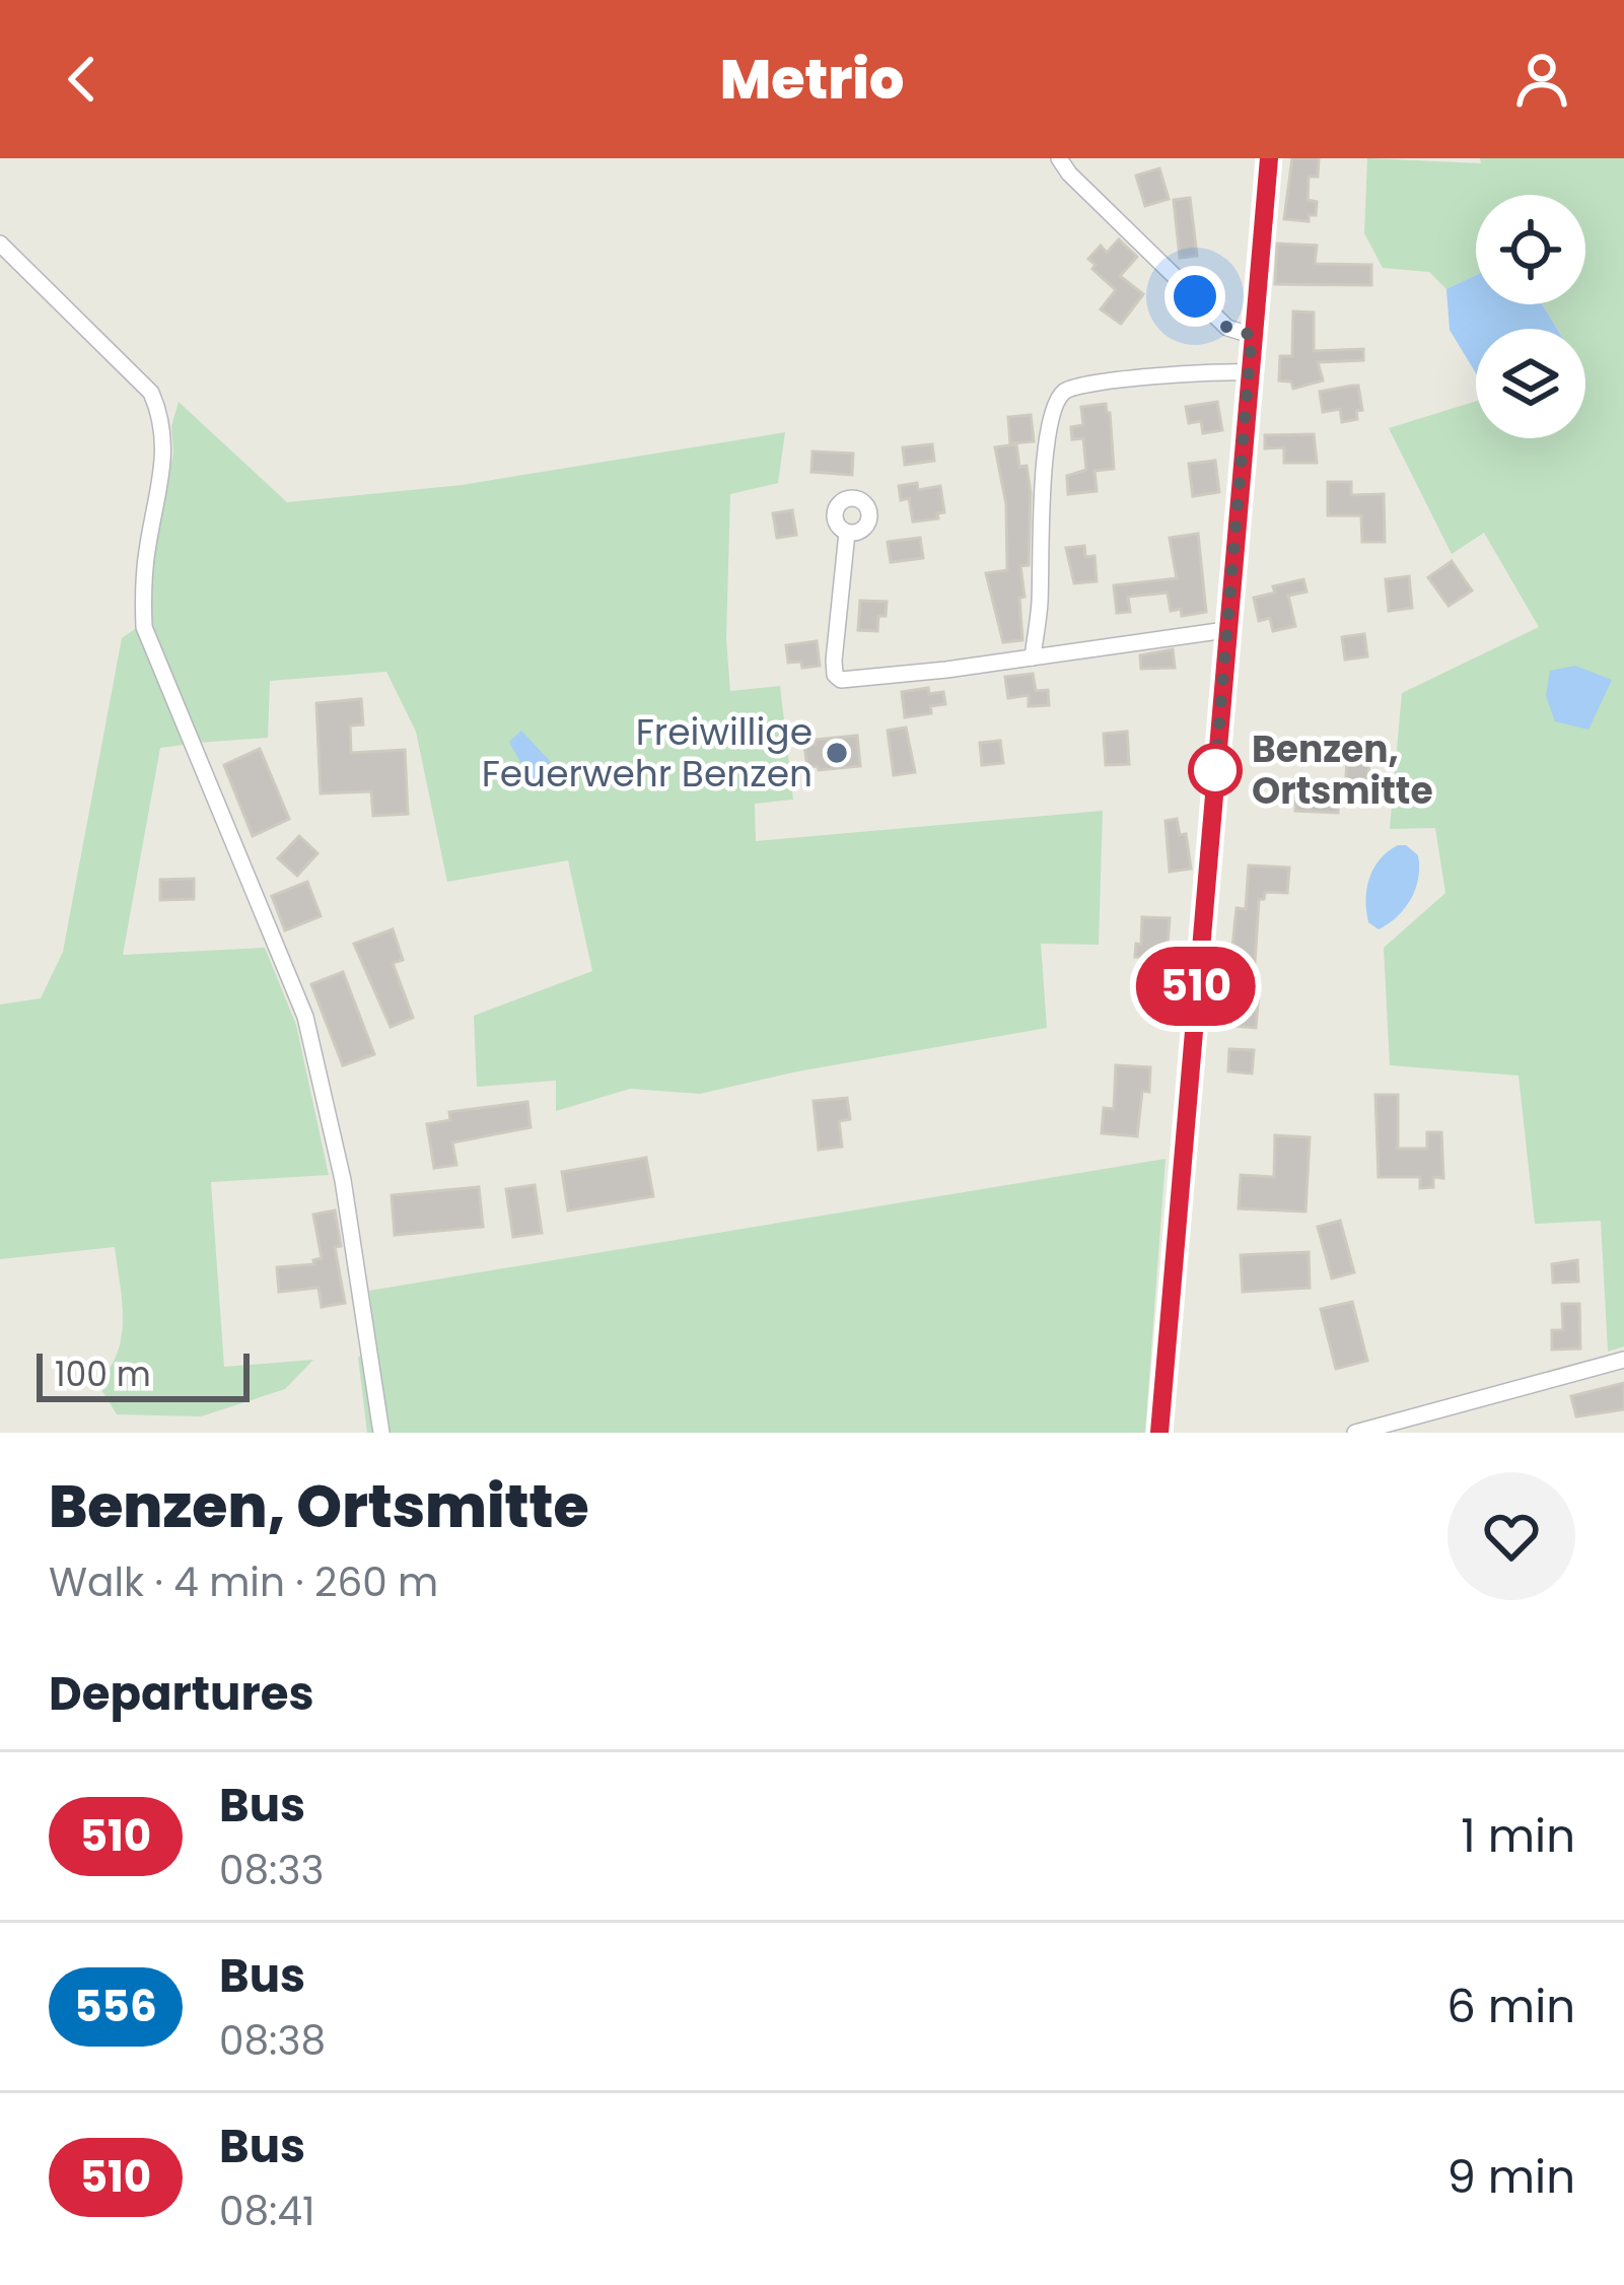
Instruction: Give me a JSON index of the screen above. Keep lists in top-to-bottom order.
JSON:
{
  "places": ["Freiwillige Feuerwehr Benzen", "Benzen, Ortsmitte"],
  "lines": ["bus line 510"],
  "scale_bar": "100 m",
  "page": {
    "header": "Metrio",
    "on_map": "510",
    "scale": "100 m",
    "heading": [
      ["Benzen, Ortsmitte", "Walk · 4 min · 260 m"],
      "Departures"
    ],
    "list": [
      {
        "mark": "510",
        "name": "Bus",
        "note": "08:33",
        "value": "1 min"
      },
      {
        "mark": "556",
        "name": "Bus",
        "note": "08:38",
        "value": "6 min"
      },
      {
        "mark": "510",
        "name": "Bus",
        "note": "08:41",
        "value": "9 min"
      }
    ]
  }
}
